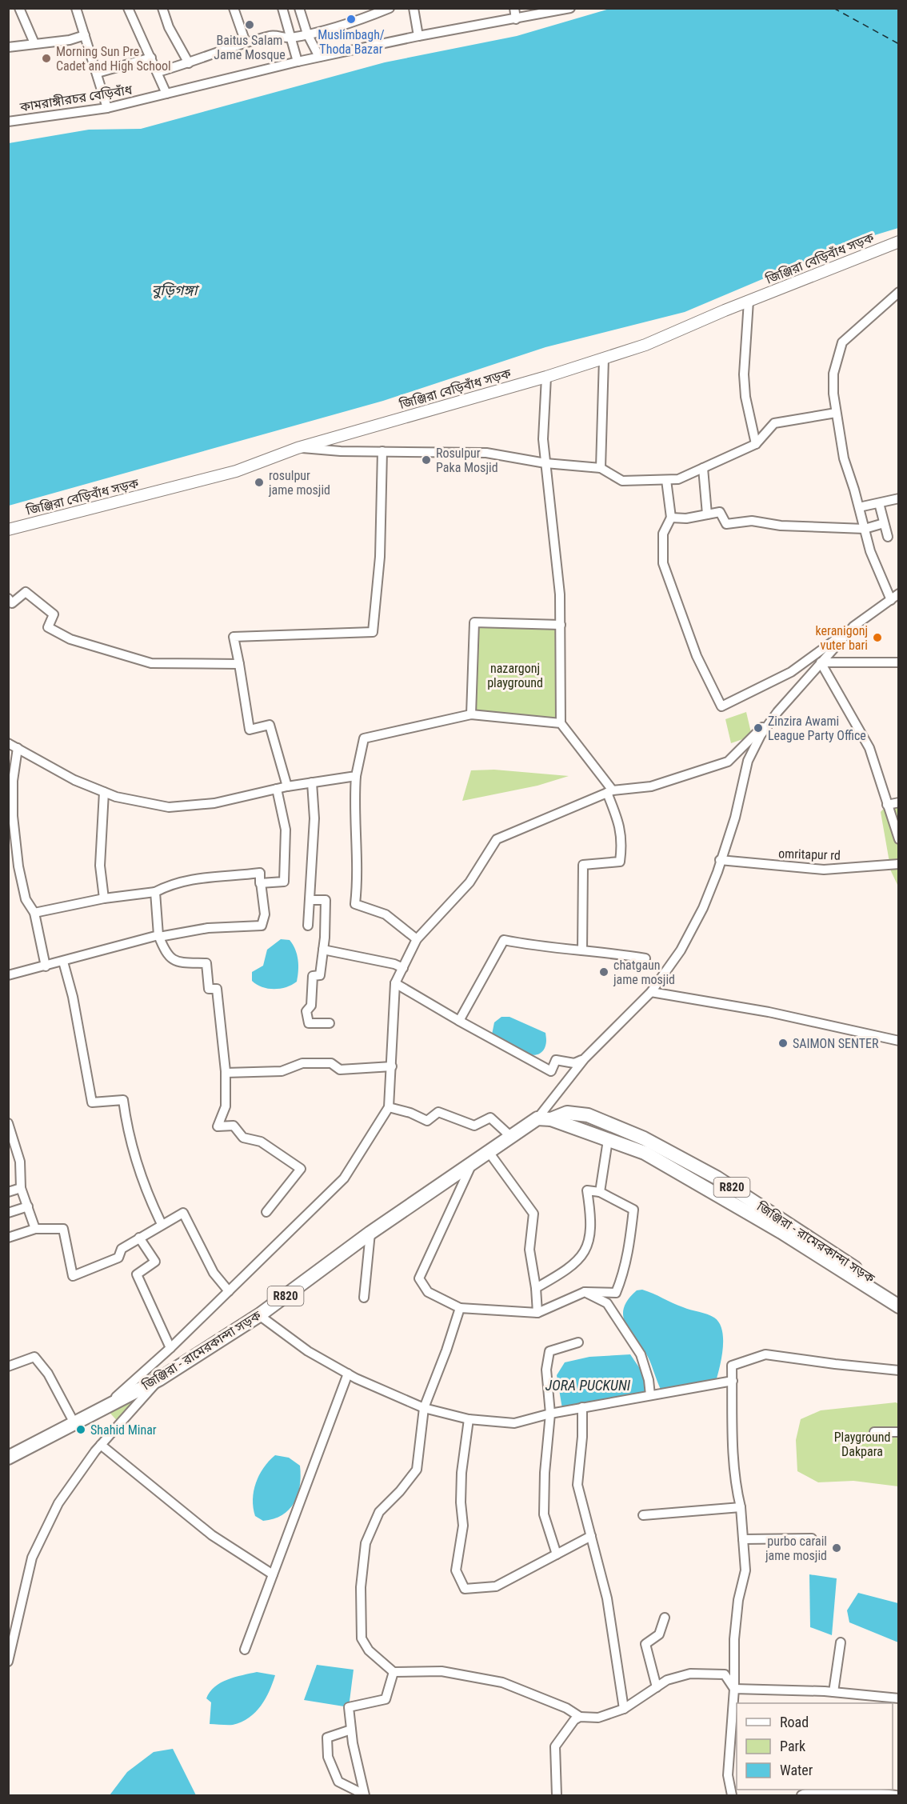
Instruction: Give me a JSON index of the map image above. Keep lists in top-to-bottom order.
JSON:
{
  "streets": {
    "main road": ["R820", "জিঞ্জিরা - রামেরকান্দা সড়ক"],
    "street": ["কামরাঙ্গীরচর বেড়িবাঁধ", "জিঞ্জিরা বেড়িবাঁধ সড়ক", "omritapur rd"]
  },
  "water": ["বুড়িগঙ্গা", "JORA PUCKUNI"],
  "parks": ["nazargonj playground", "Playground Dakpara"],
  "places": [
    "Muslimbagh/ Thoda Bazar",
    "Baitus Salam Jame Mosque",
    "Morning Sun Pre Cadet and High School",
    "Rosulpur Paka Mosjid",
    "rosulpur jame mosjid",
    "keranigonj vuter bari",
    "Zinzira Awami League Party Office",
    "chatgaun jame mosjid",
    "SAIMON SENTER",
    "Shahid Minar",
    "purbo carail jame mosjid"
  ],
  "legend": ["Road", "Park", "Water"]
}
